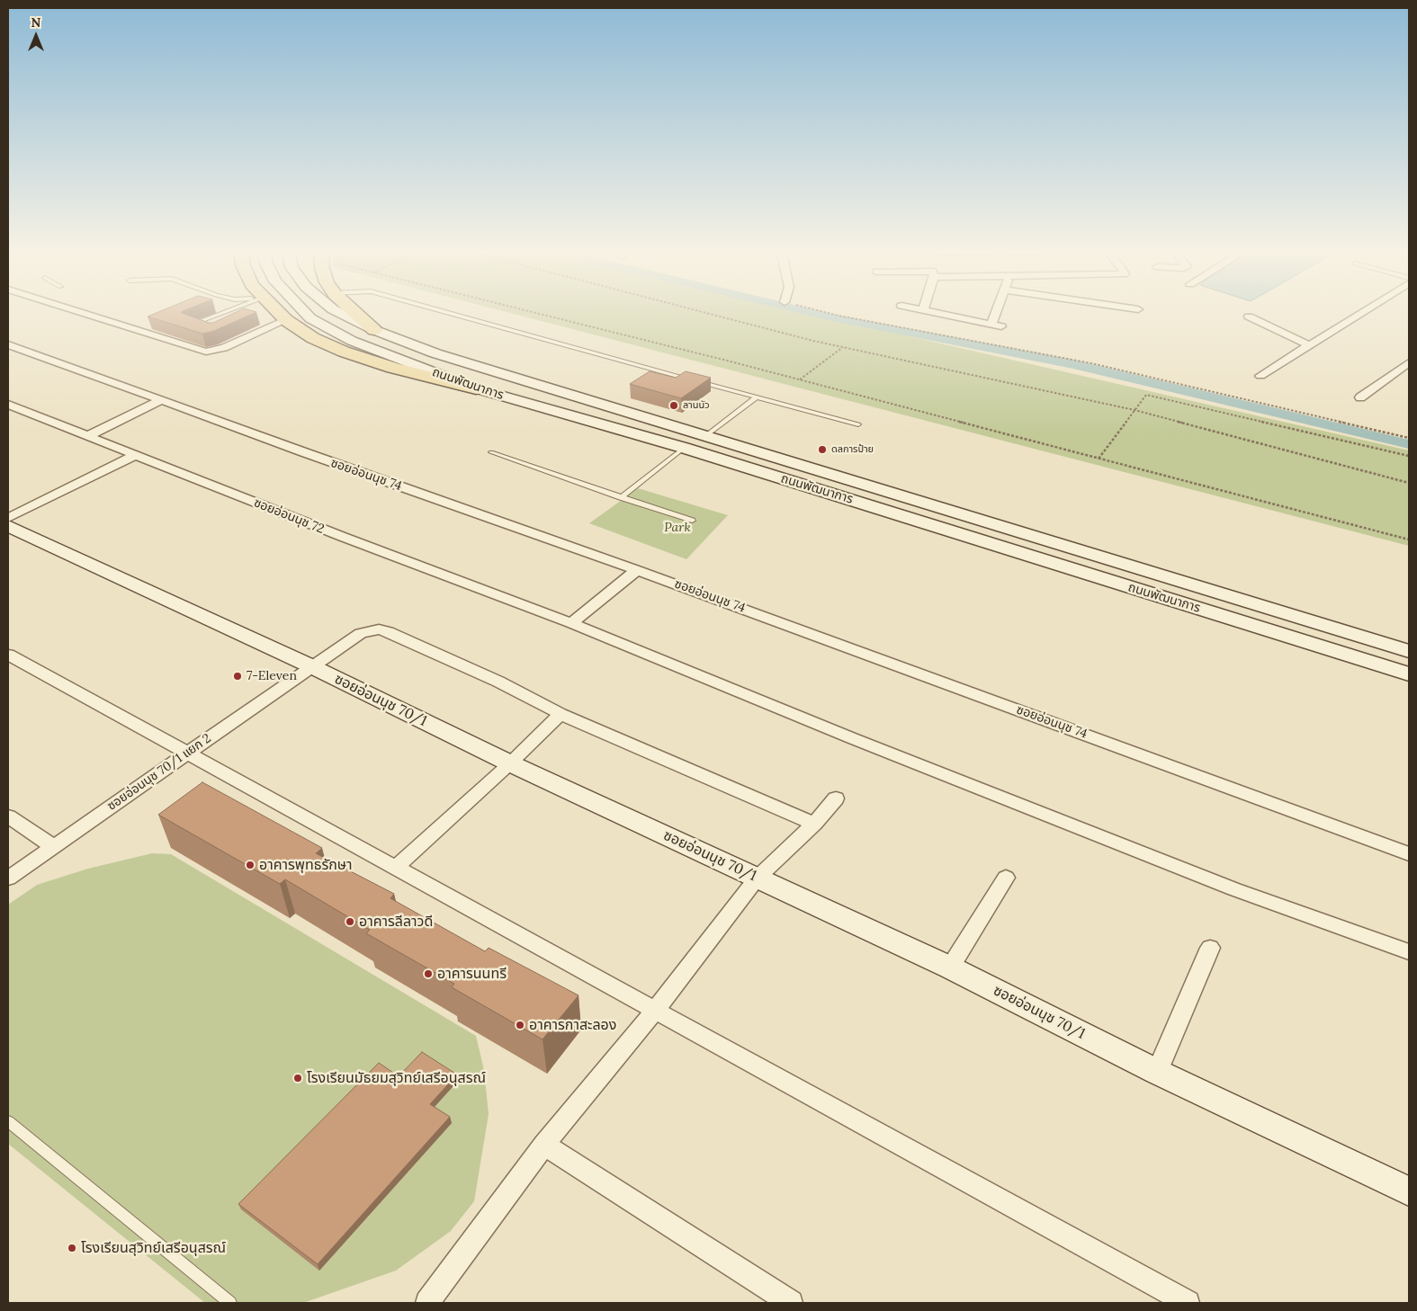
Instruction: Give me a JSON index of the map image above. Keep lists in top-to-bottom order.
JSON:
{
  "streets": {
    "main road": ["ถนนพัฒนาการ", "ซอยอ่อนนุช 70/1"],
    "street": ["ซอยอ่อนนุช 74", "ซอยอ่อนนุช 72", "ซอยอ่อนนุช 70/1 แยก 2"]
  },
  "crossings": [
    ["ซอยอ่อนนุช 70/1", "ซอยอ่อนนุช 70/1 แยก 2"]
  ],
  "parks": ["Park"],
  "places": [
    "ลานนัว",
    "ดลการป้าย",
    "7-Eleven",
    "อาคารพุทธรักษา",
    "อาคารลีลาวดี",
    "อาคารนนทรี",
    "อาคารกาสะลอง",
    "โรงเรียนมัธยมสุวิทย์เสรีอนุสรณ์",
    "โรงเรียนสุวิทย์เสรีอนุสรณ์"
  ],
  "north": "top"
}
